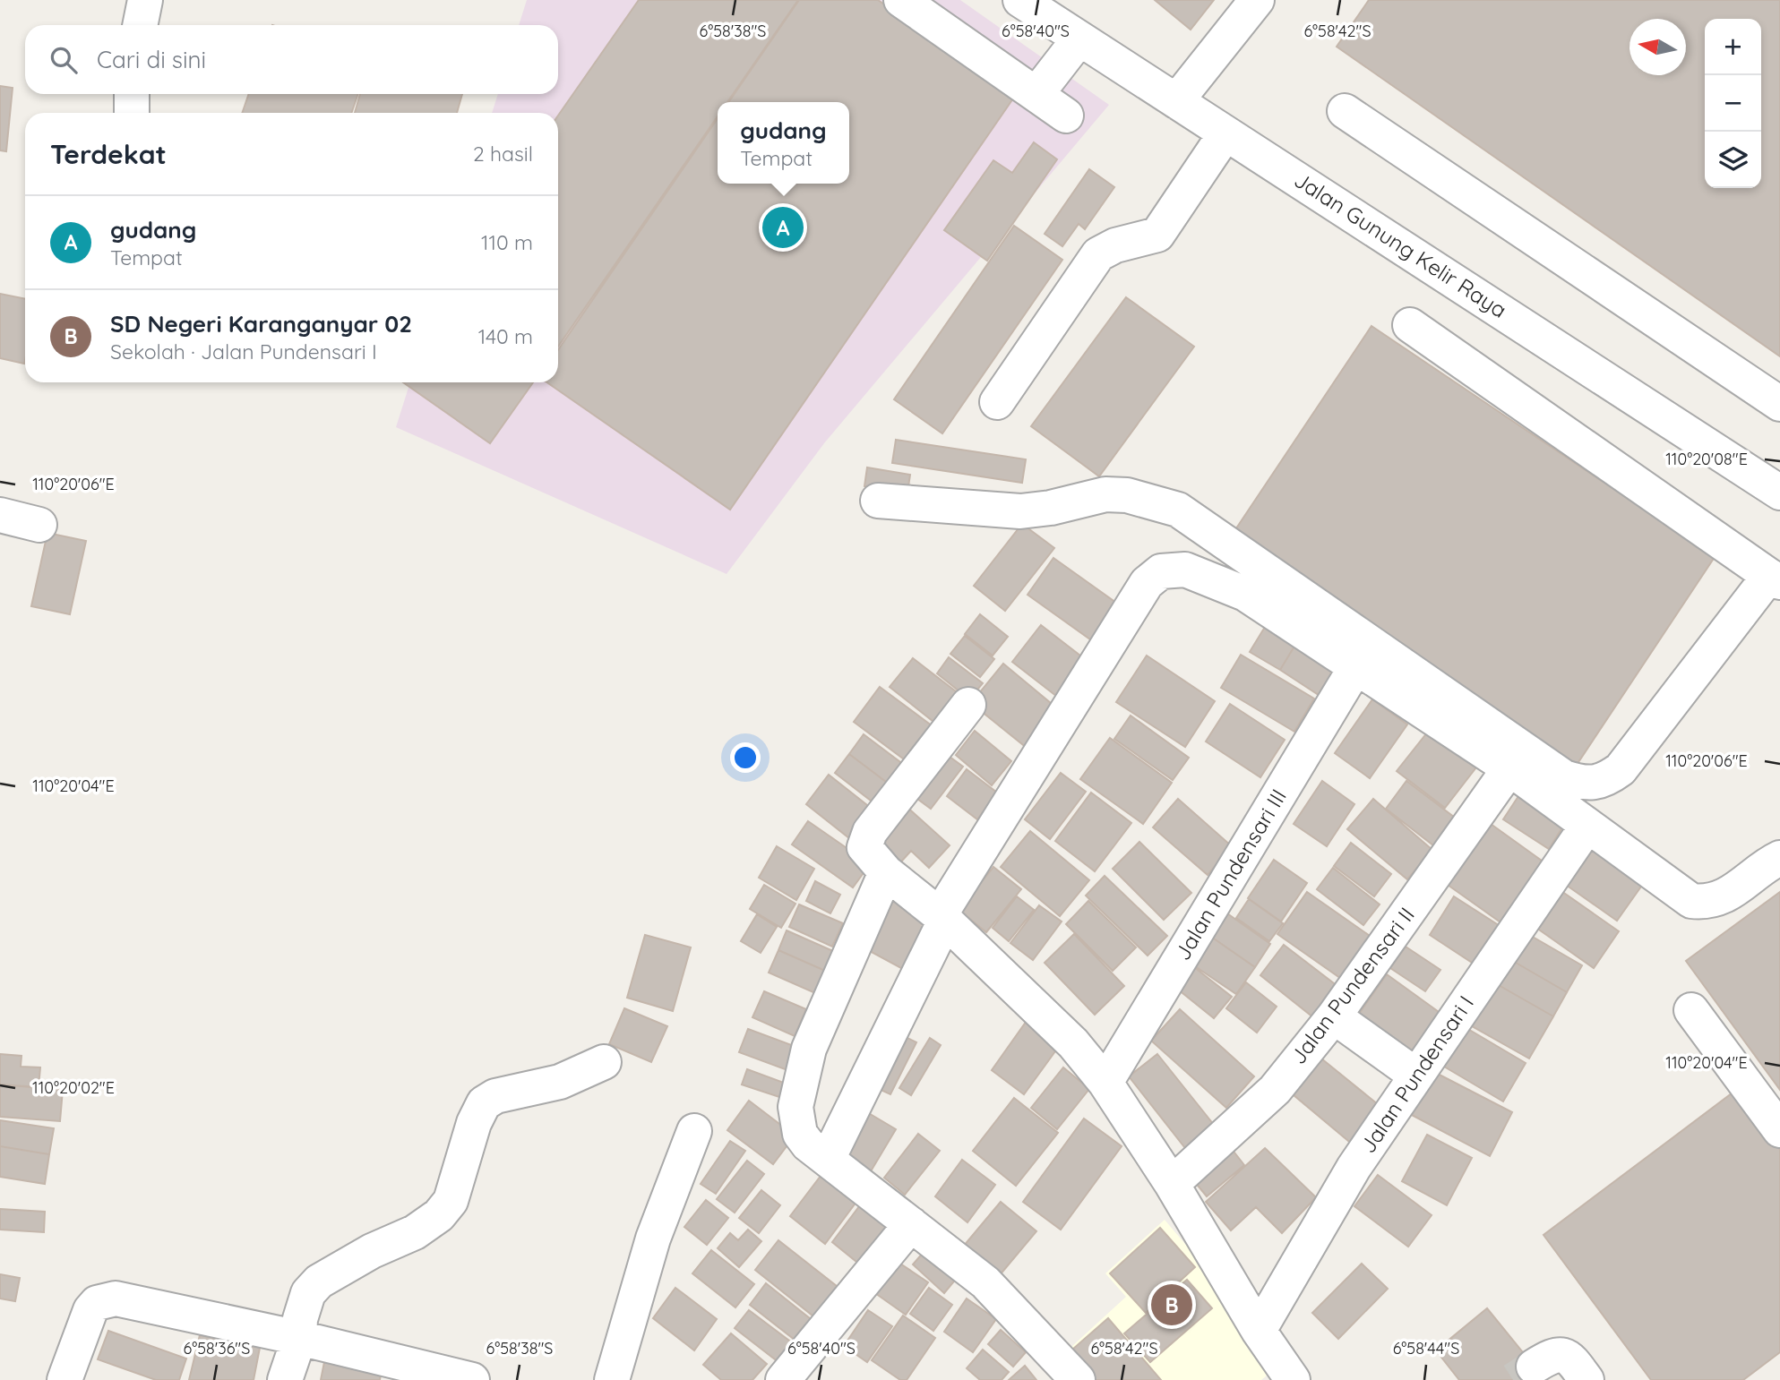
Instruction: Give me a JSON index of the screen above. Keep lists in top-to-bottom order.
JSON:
{
  "streets": {
    "street": [
      "Jalan Gunung Kelir Raya",
      "Jalan Pundensari III",
      "Jalan Pundensari II",
      "Jalan Pundensari I"
    ]
  },
  "north": "left",
  "page": {
    "map_buttons": ["+", "−"],
    "search": "Cari di sini",
    "popup": ["gudang", "Tempat"],
    "heading": ["Terdekat", "2 hasil"],
    "list": [
      {
        "mark": "A",
        "name": "gudang",
        "note": "Tempat",
        "value": "110 m"
      },
      {
        "mark": "B",
        "name": "SD Negeri Karanganyar 02",
        "note": "Sekolah · Jalan Pundensari I",
        "value": "140 m"
      }
    ],
    "pins": ["A", "B"]
  },
  "coordinates": [
    "6°58'38\"S",
    "6°58'40\"S",
    "6°58'42\"S",
    "110°20'08\"E",
    "110°20'06\"E",
    "110°20'04\"E",
    "110°20'02\"E",
    "6°58'36\"S",
    "6°58'44\"S"
  ]
}
